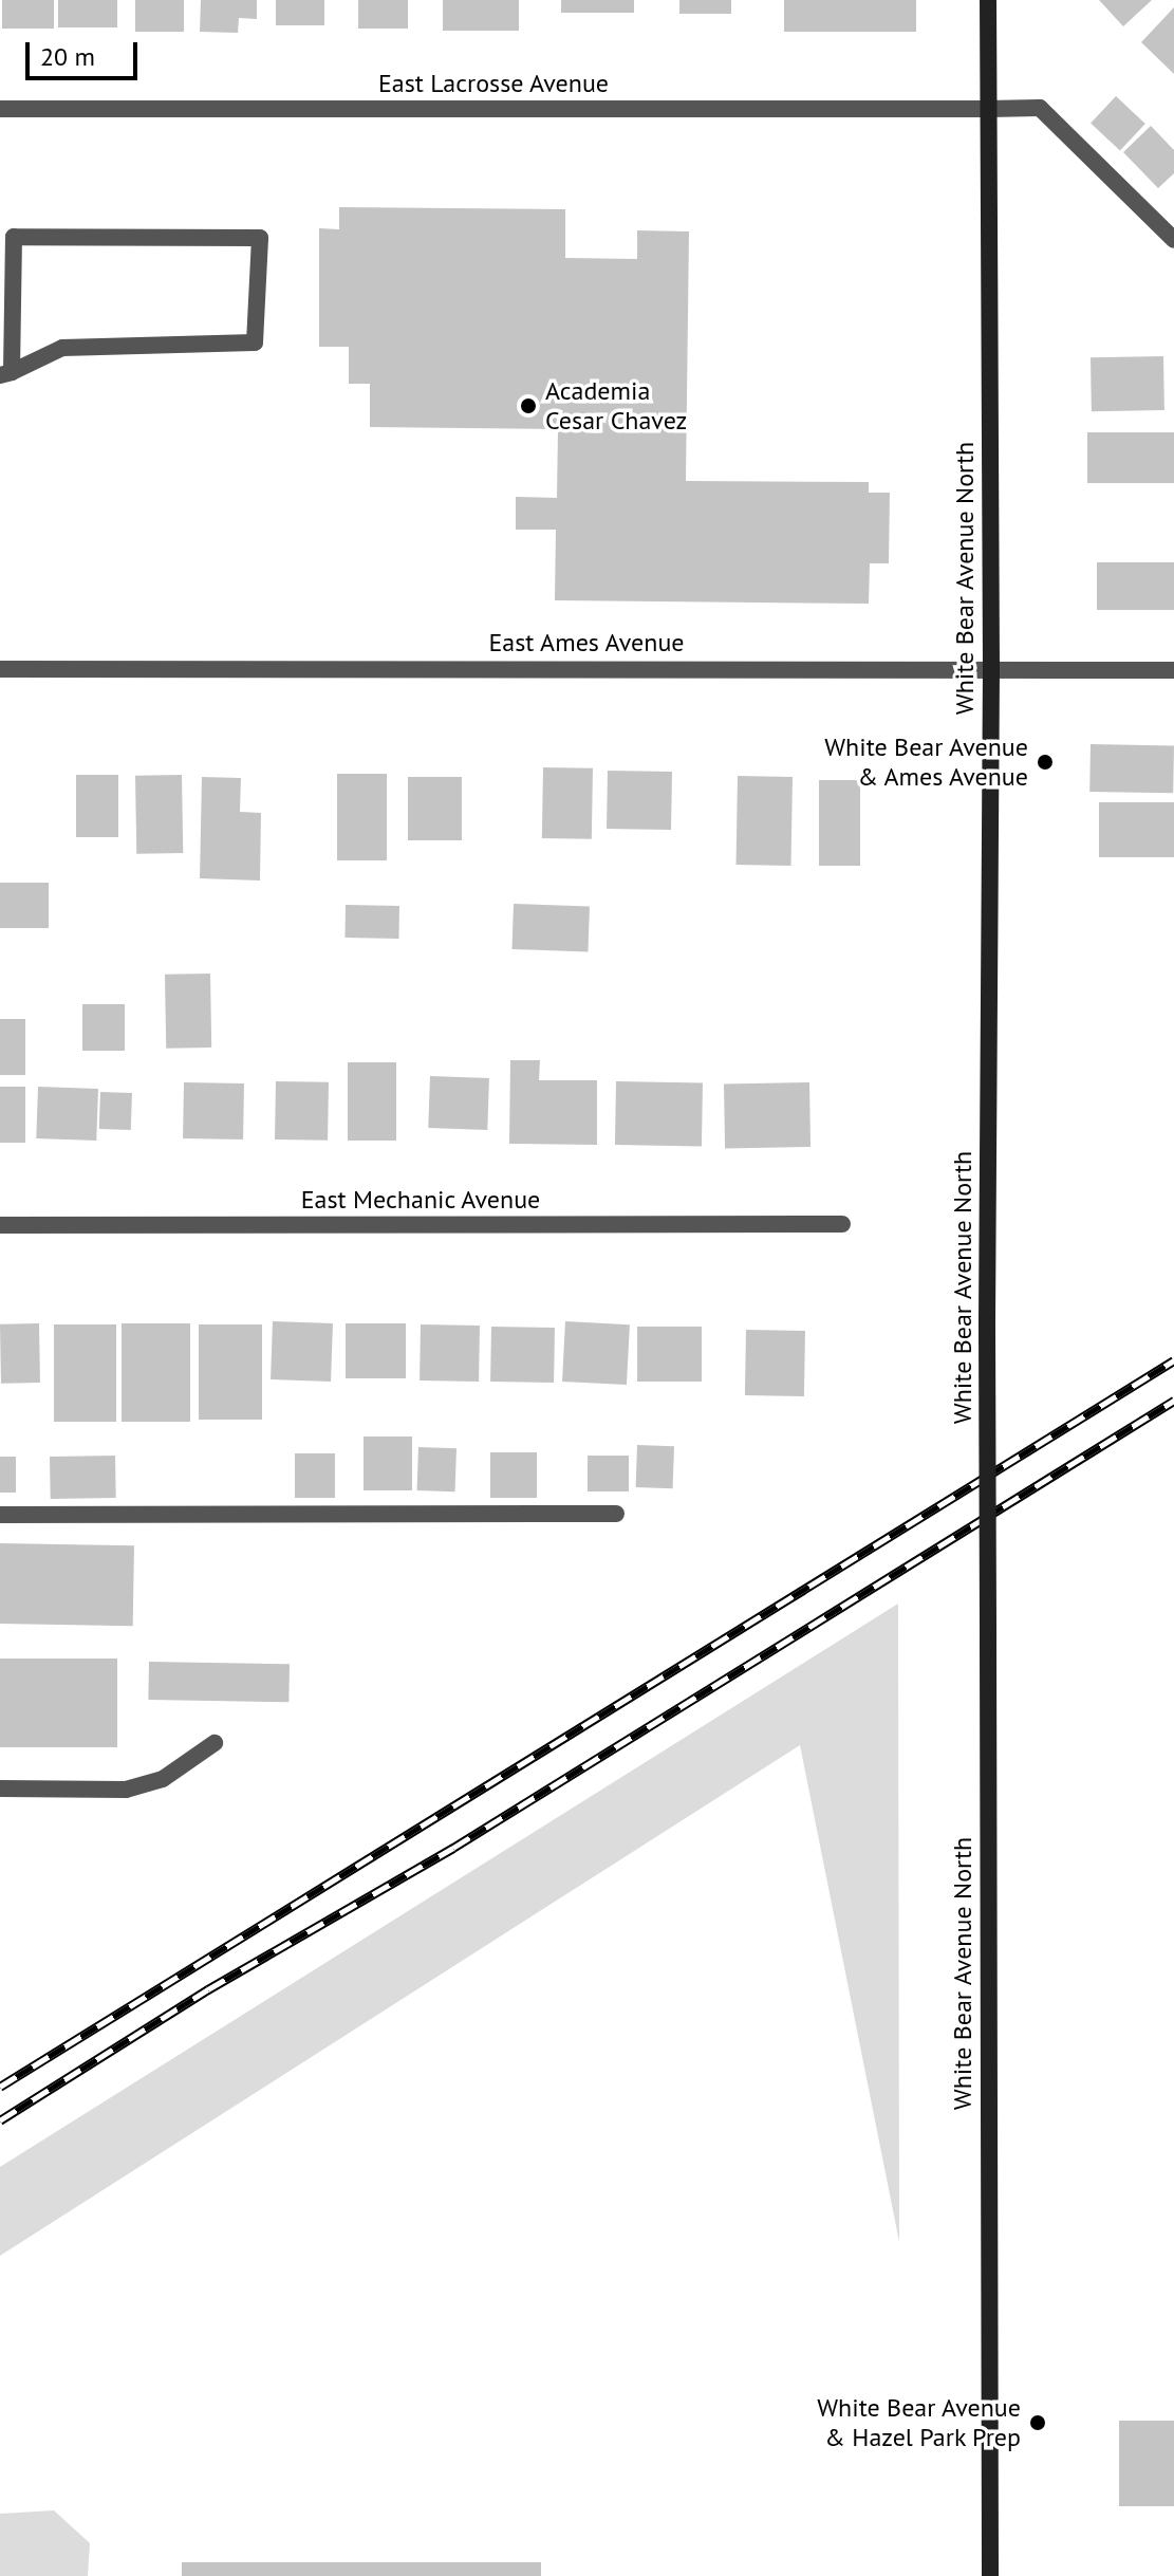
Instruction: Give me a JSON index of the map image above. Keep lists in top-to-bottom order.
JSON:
{
  "streets": {
    "main road": ["White Bear Avenue North"],
    "street": ["East Lacrosse Avenue", "East Ames Avenue", "East Mechanic Avenue"]
  },
  "crossings": [
    ["East Lacrosse Avenue", "White Bear Avenue North"],
    ["White Bear Avenue North", "East Ames Avenue"]
  ],
  "places": ["Academia Cesar Chavez", "White Bear Avenue & Ames Avenue", "White Bear Avenue & Hazel Park Prep"],
  "scale_bar": "20 m"
}
